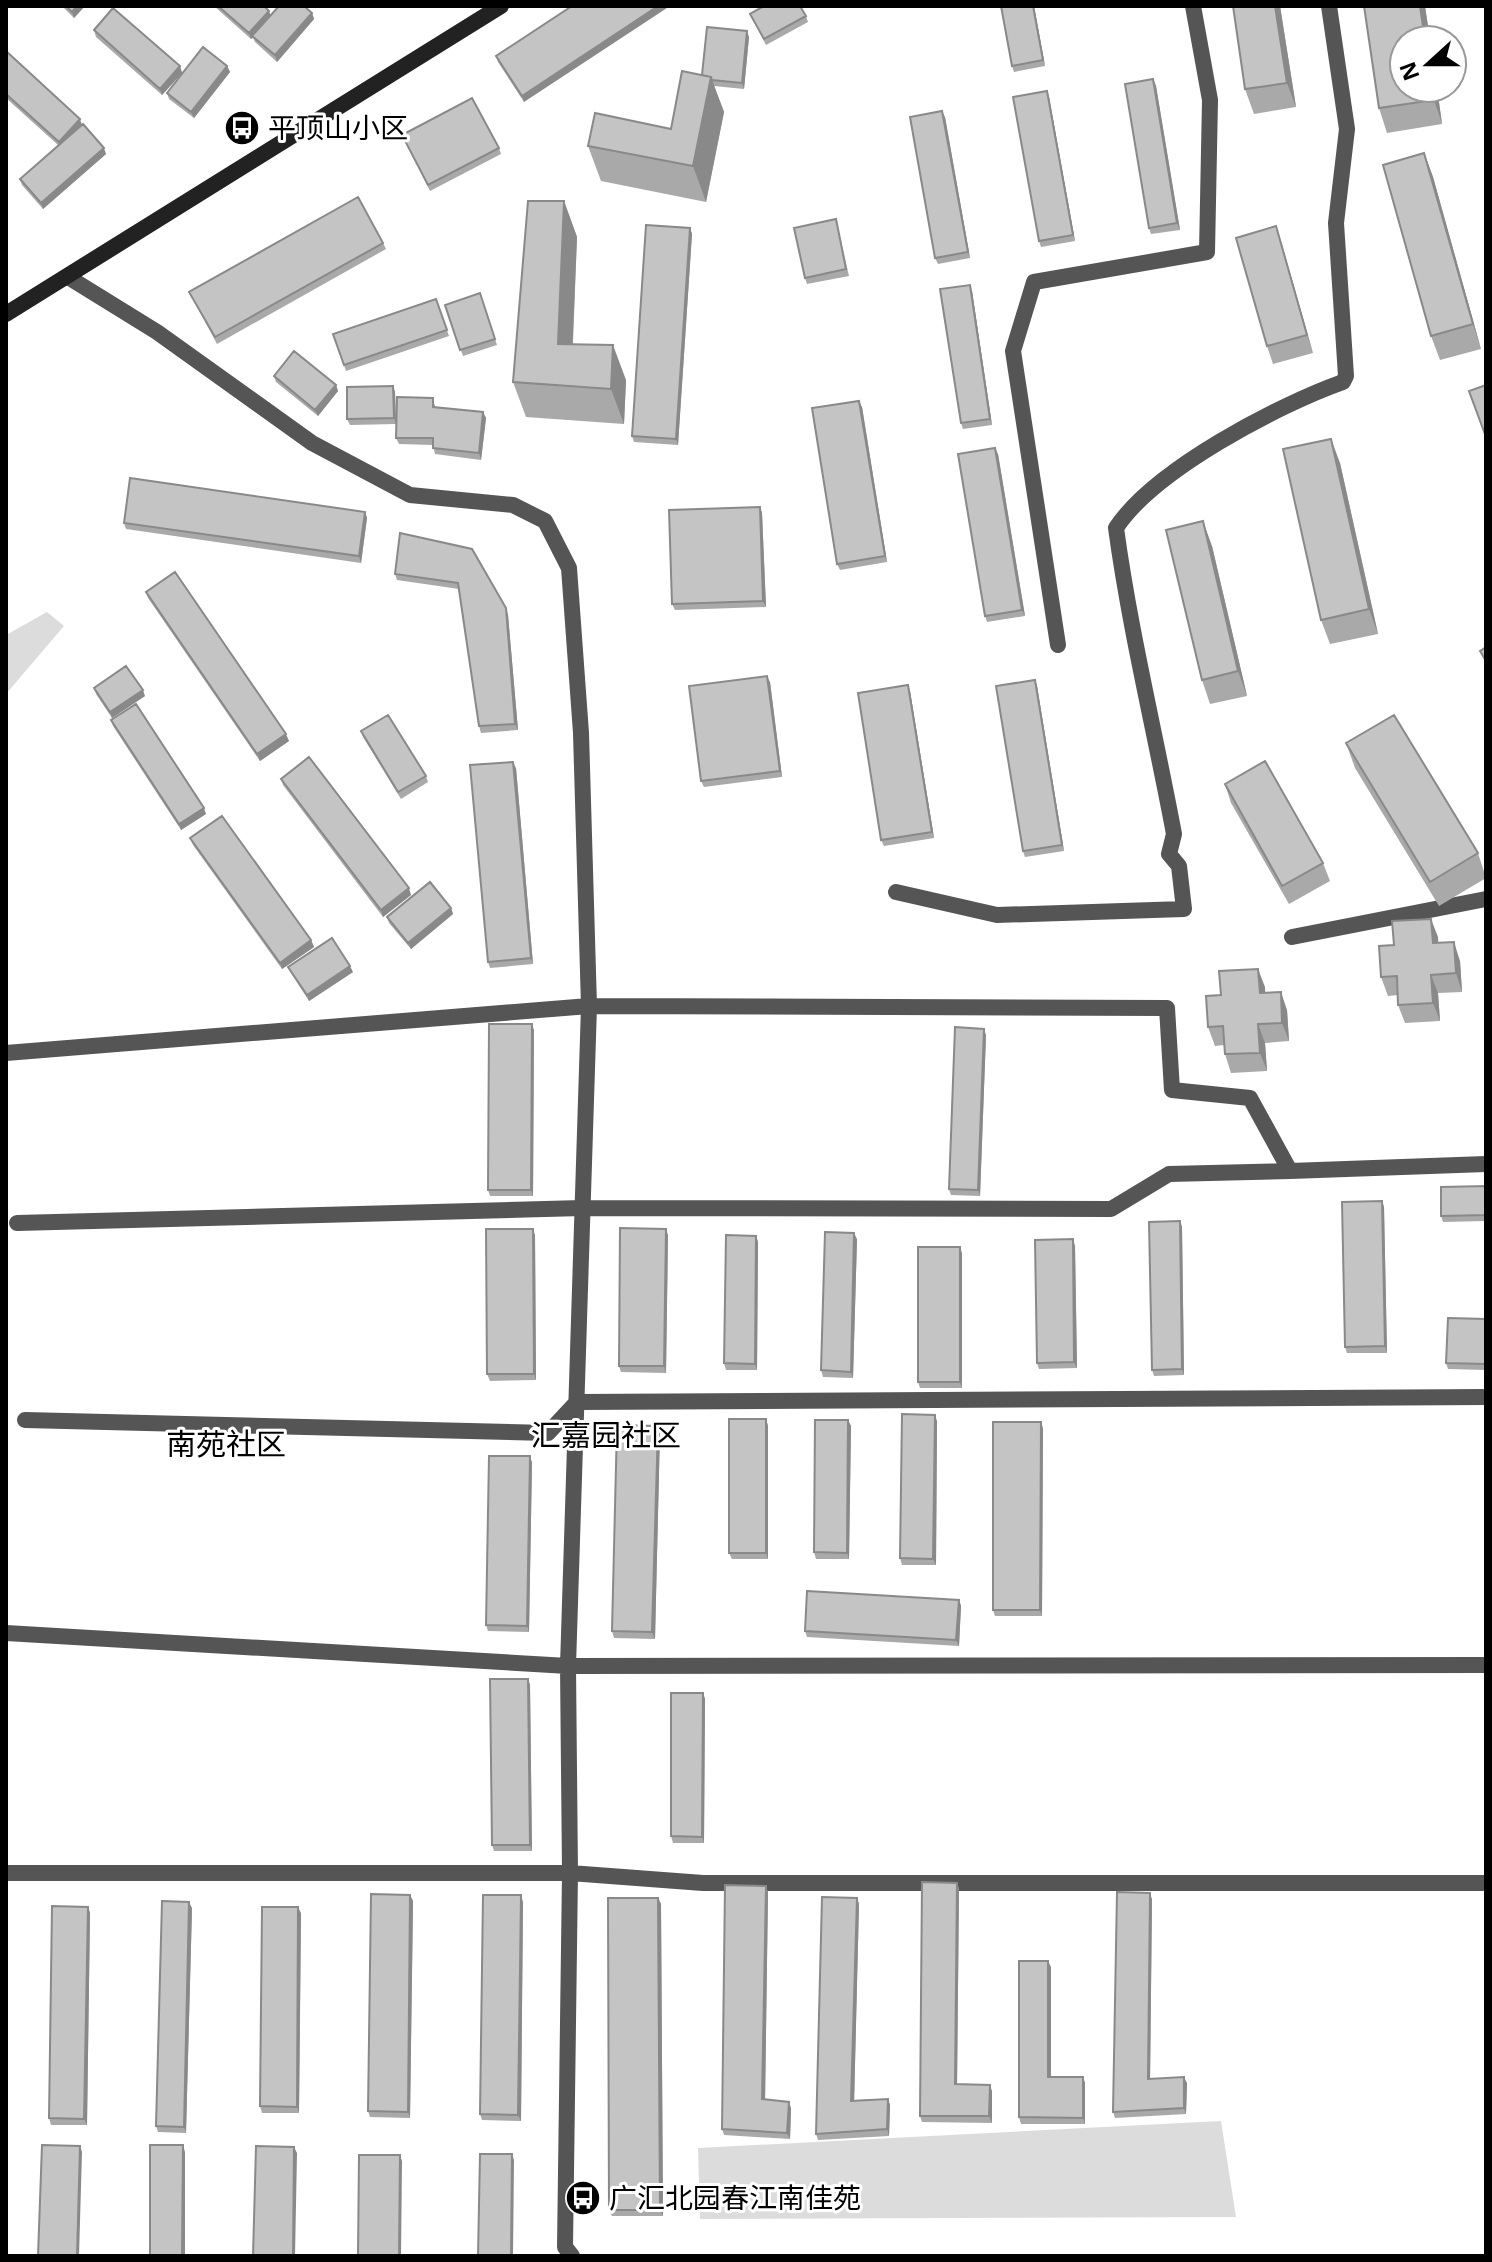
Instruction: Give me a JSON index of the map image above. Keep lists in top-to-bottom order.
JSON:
{
  "districts": ["汇嘉园社区", "南苑社区"],
  "places": {
    "bus stop": ["平顶山小区", "广汇北园春江南佳苑"]
  },
  "north": "left"
}
